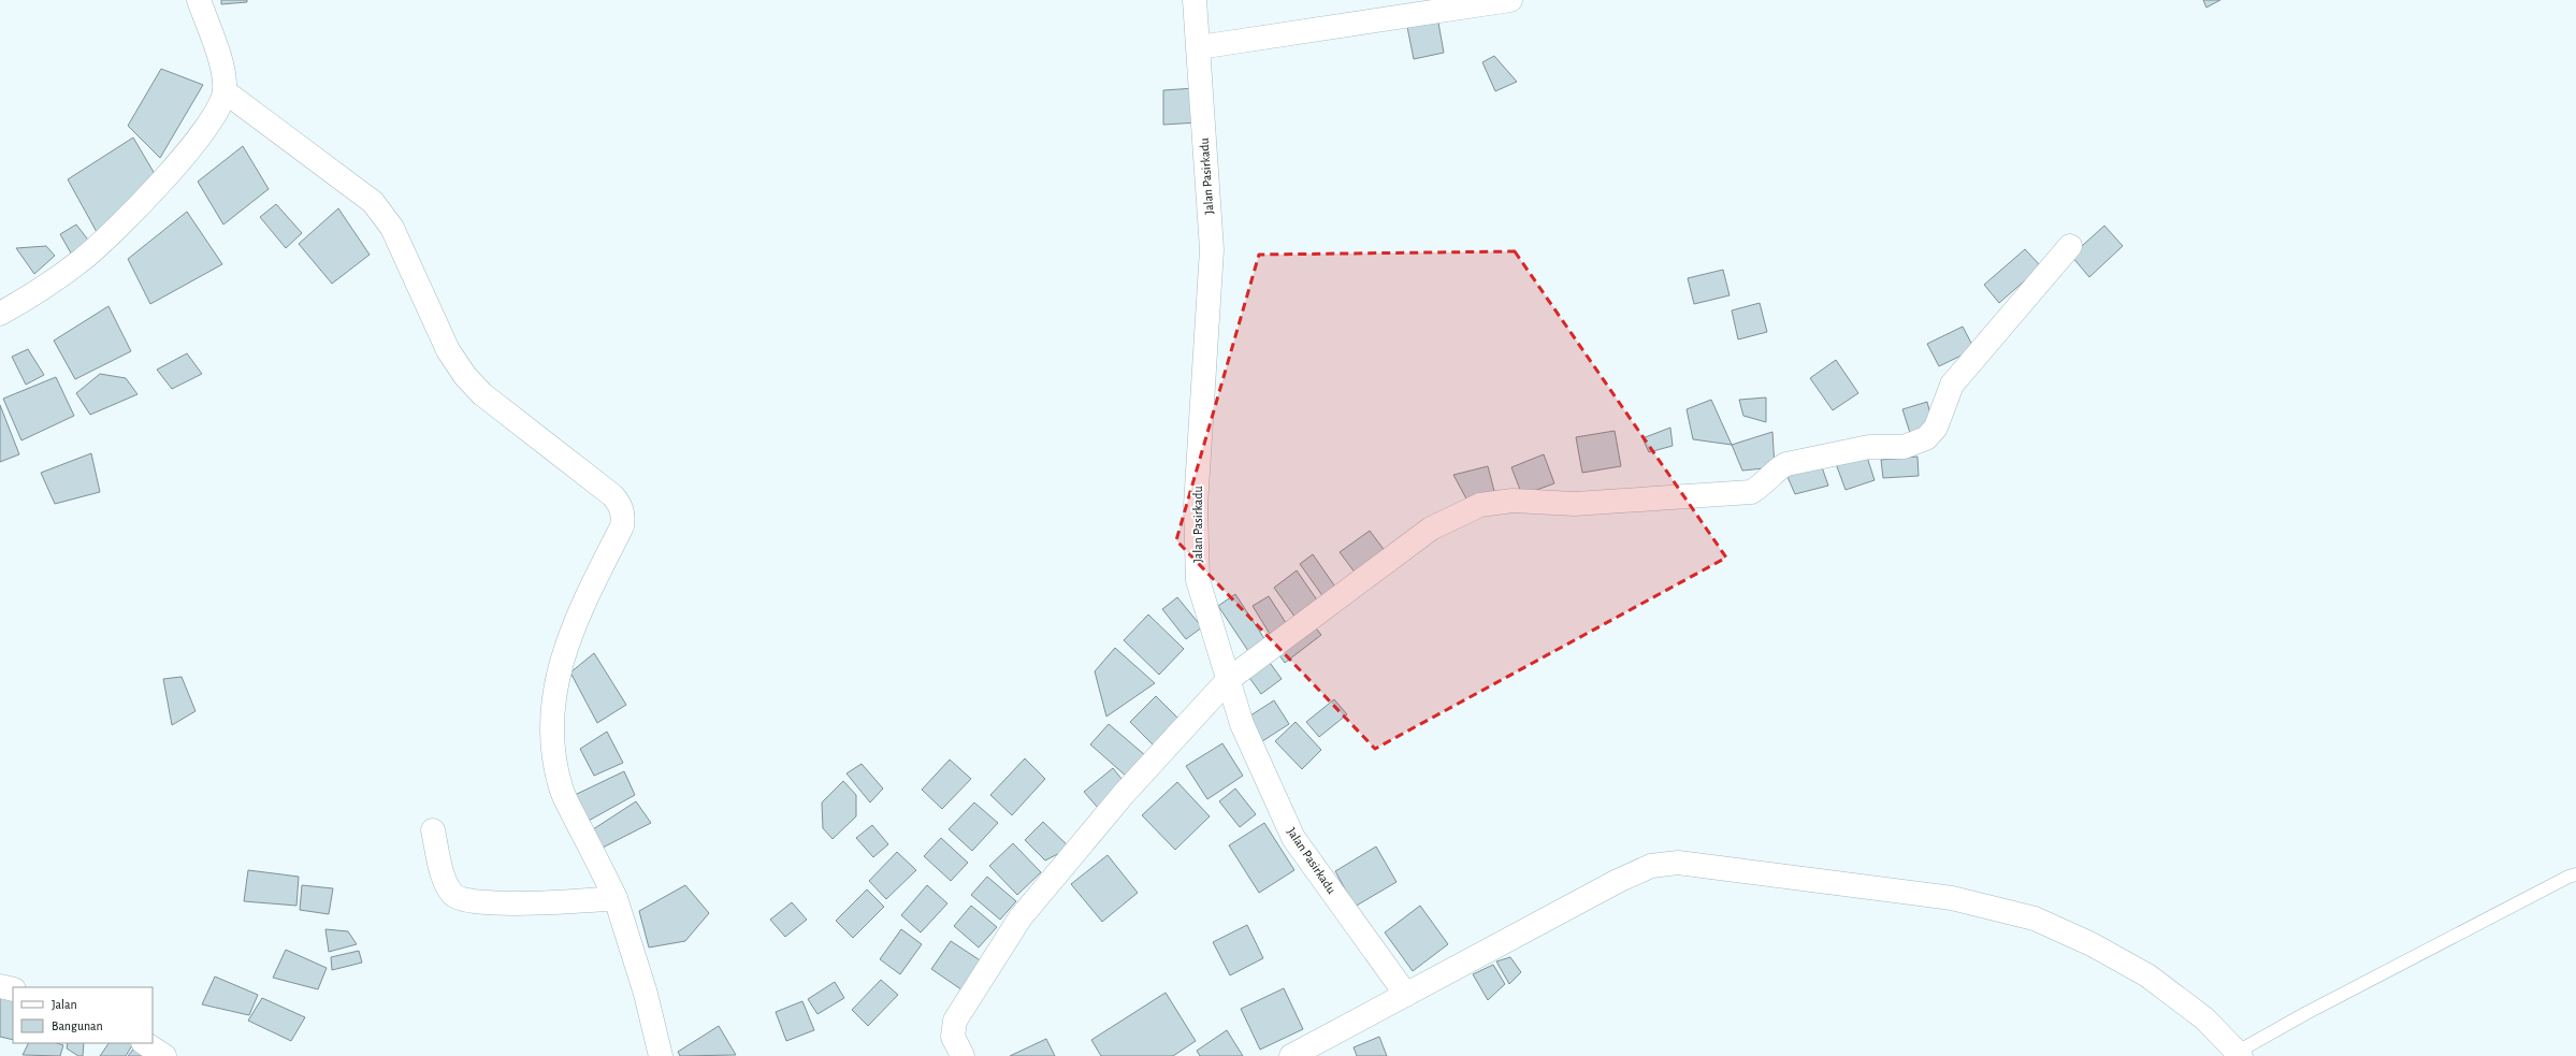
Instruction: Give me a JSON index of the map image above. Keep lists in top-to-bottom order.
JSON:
{
  "streets": {
    "street": ["Jalan Pasirkadu"]
  },
  "legend": ["Jalan", "Bangunan"]
}
